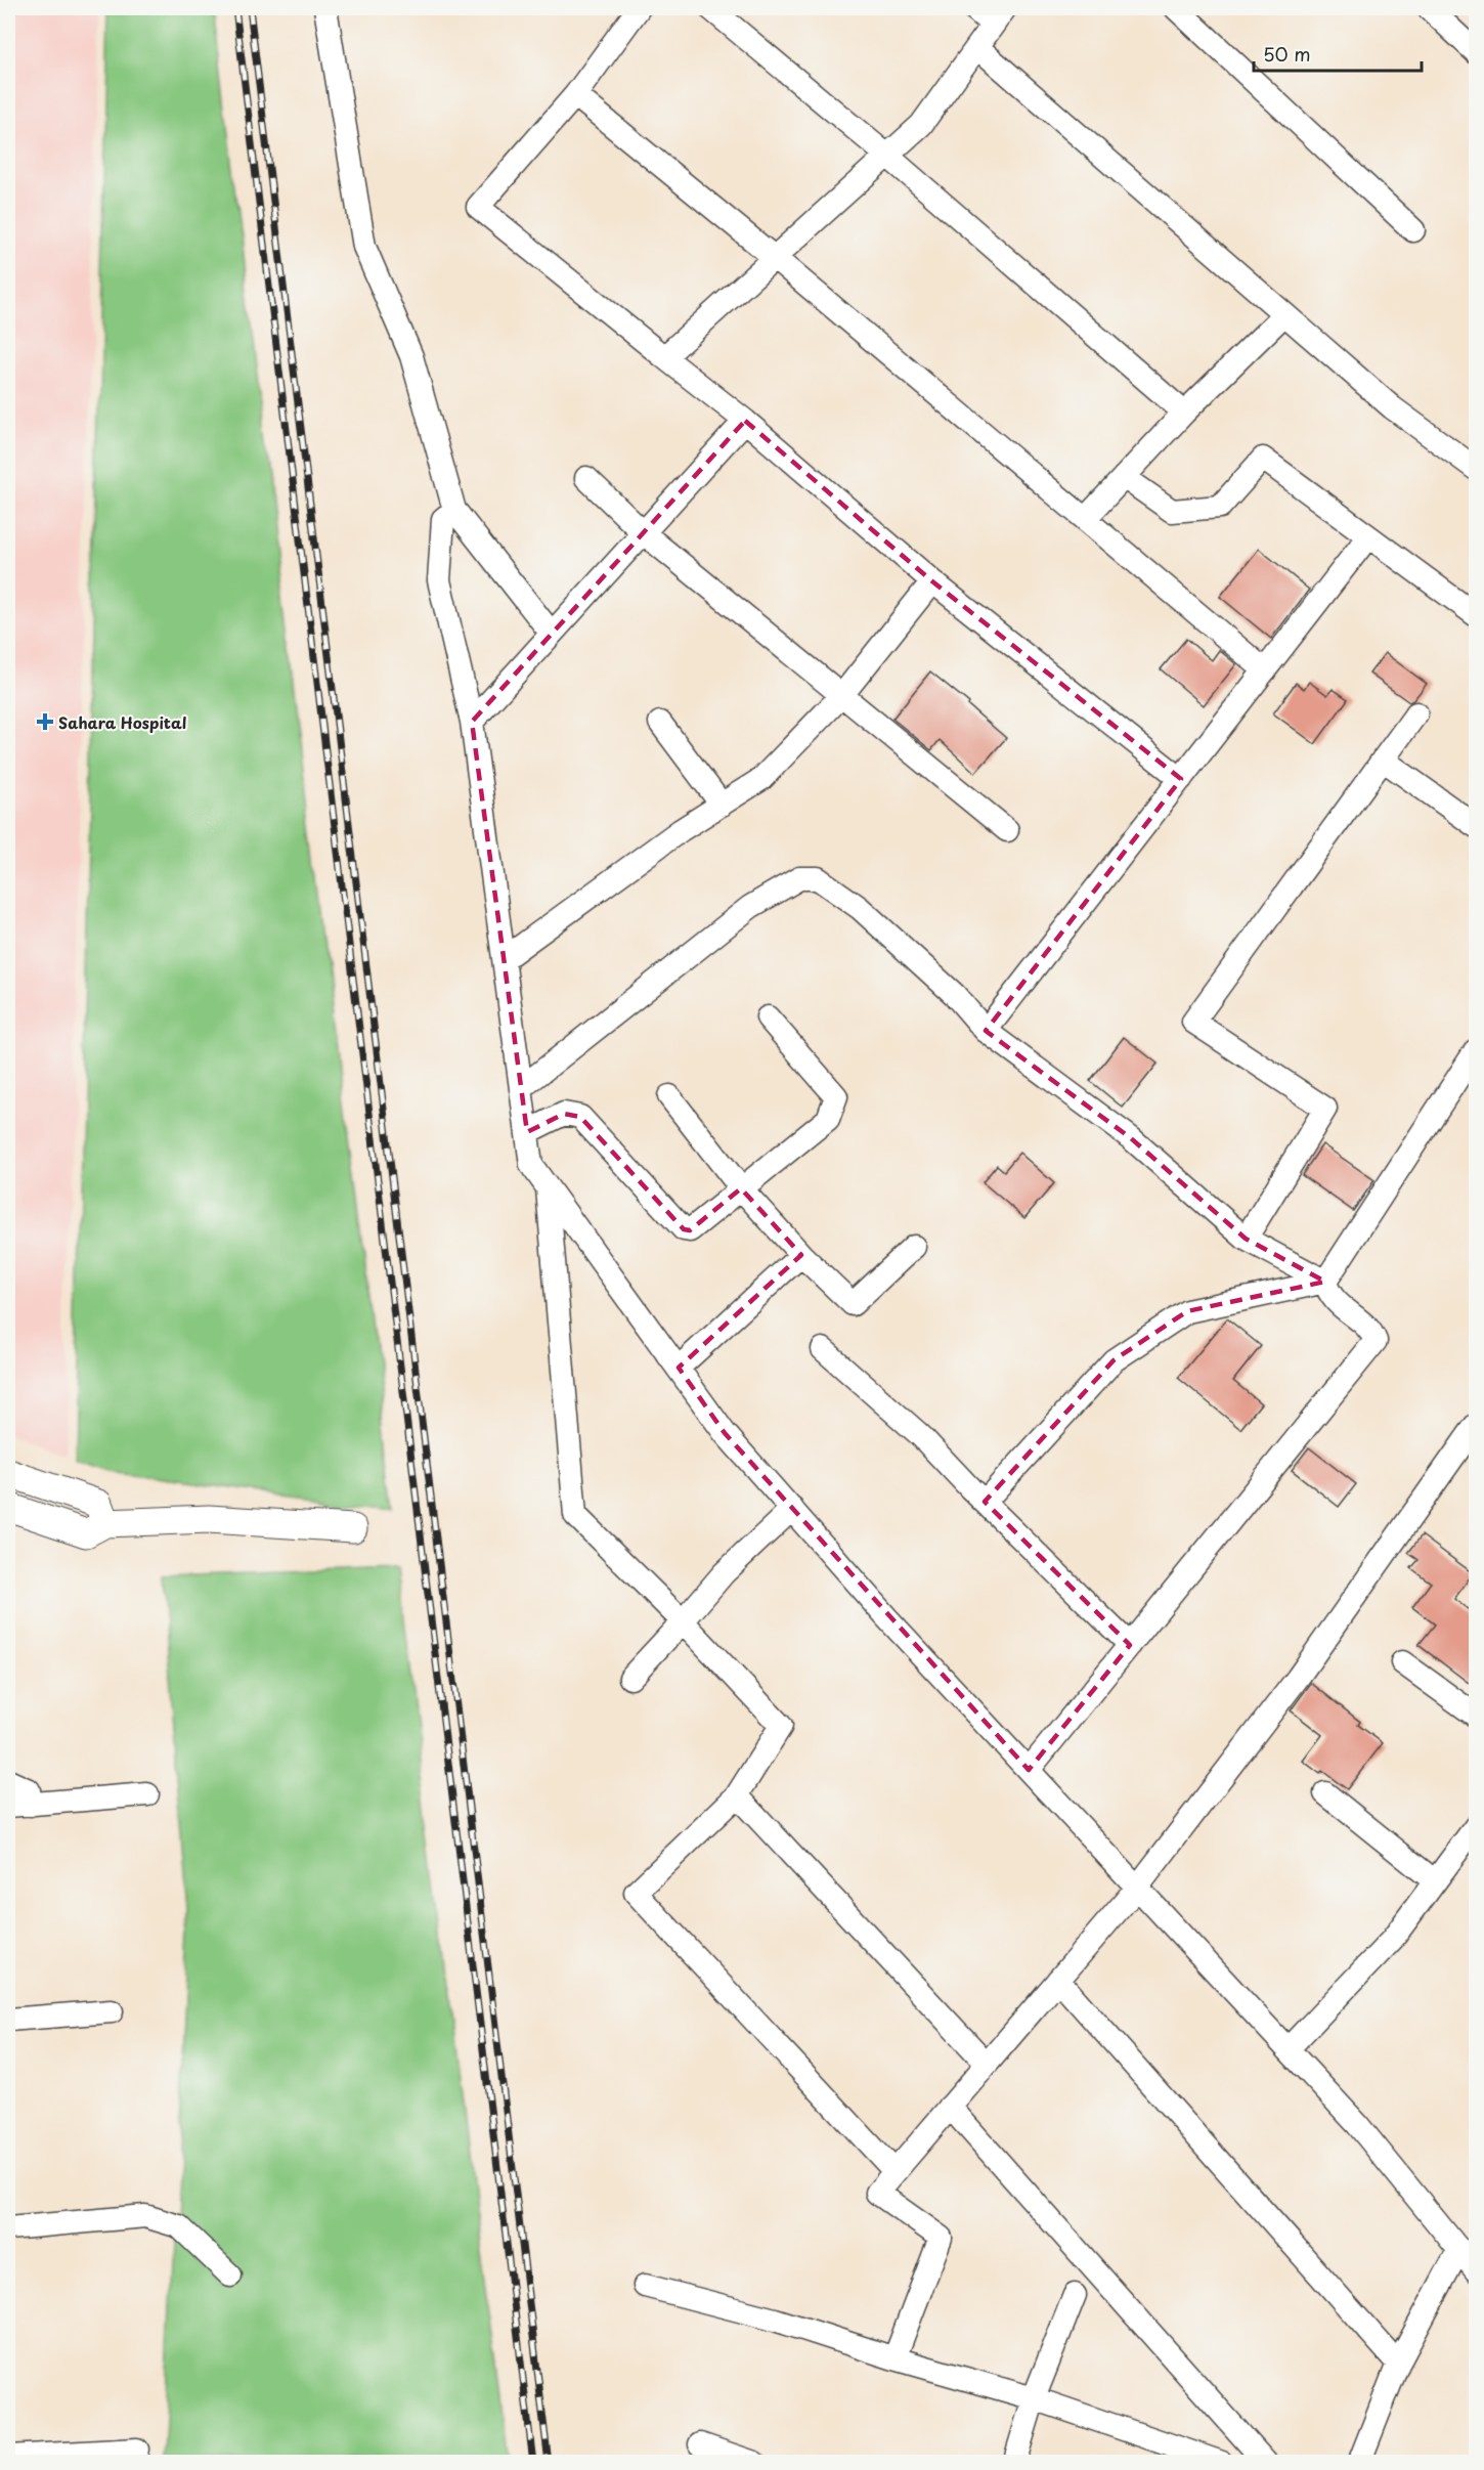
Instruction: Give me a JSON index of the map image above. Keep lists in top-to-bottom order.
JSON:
{
  "places": {
    "health": ["Sahara Hospital"]
  },
  "scale_bar": "50 m"
}
